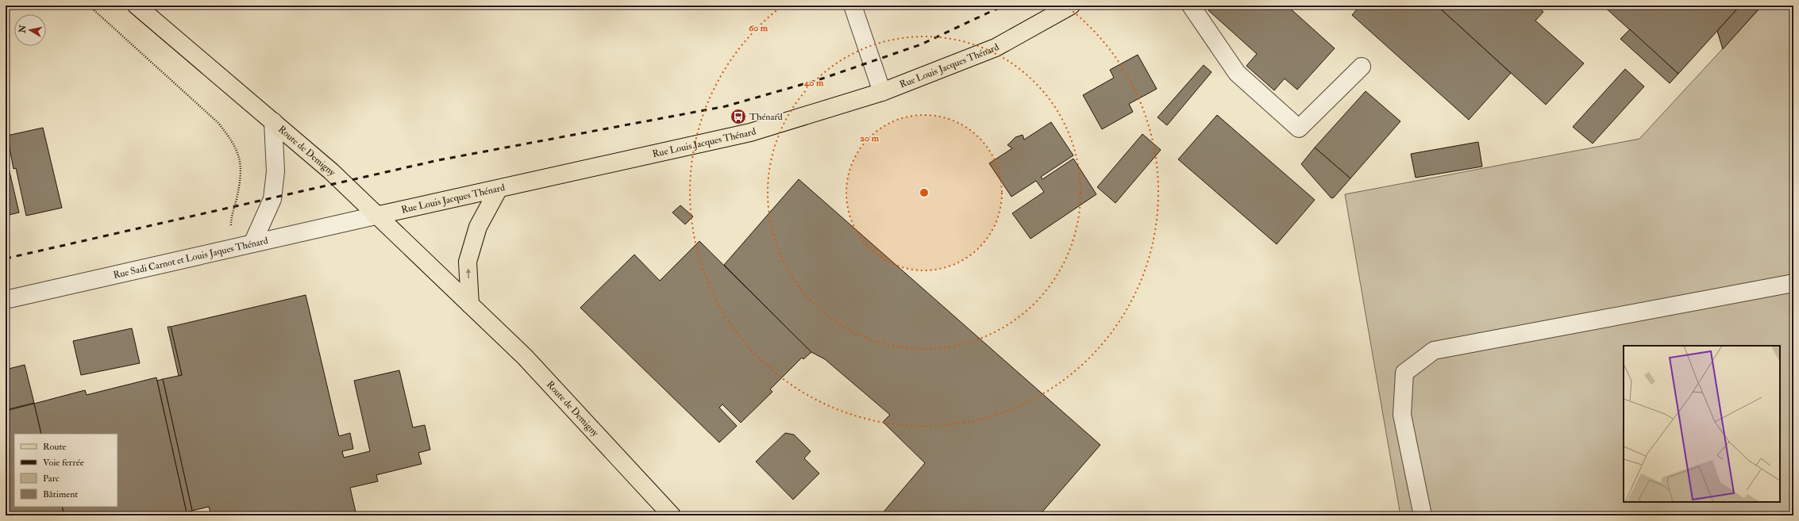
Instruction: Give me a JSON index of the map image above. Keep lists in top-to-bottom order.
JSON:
{
  "streets": {
    "main road": ["Rue Louis Jacques Thénard", "Route de Demigny"],
    "street": ["Rue Sadi Carnot et Louis Jaques Thénard"]
  },
  "crossings": [
    ["Rue Louis Jacques Thénard", "Route de Demigny"],
    ["Rue Louis Jacques Thénard", "Rue Sadi Carnot et Louis Jaques Thénard"],
    ["Route de Demigny", "Rue Sadi Carnot et Louis Jaques Thénard"]
  ],
  "places": {
    "bus stop": ["Thénard"]
  },
  "legend": [
    "Route",
    "Voie ferrée",
    "Parc",
    "Bâtiment"
  ],
  "north": "left",
  "rings": ["60 m", "40 m", "20 m"]
}
